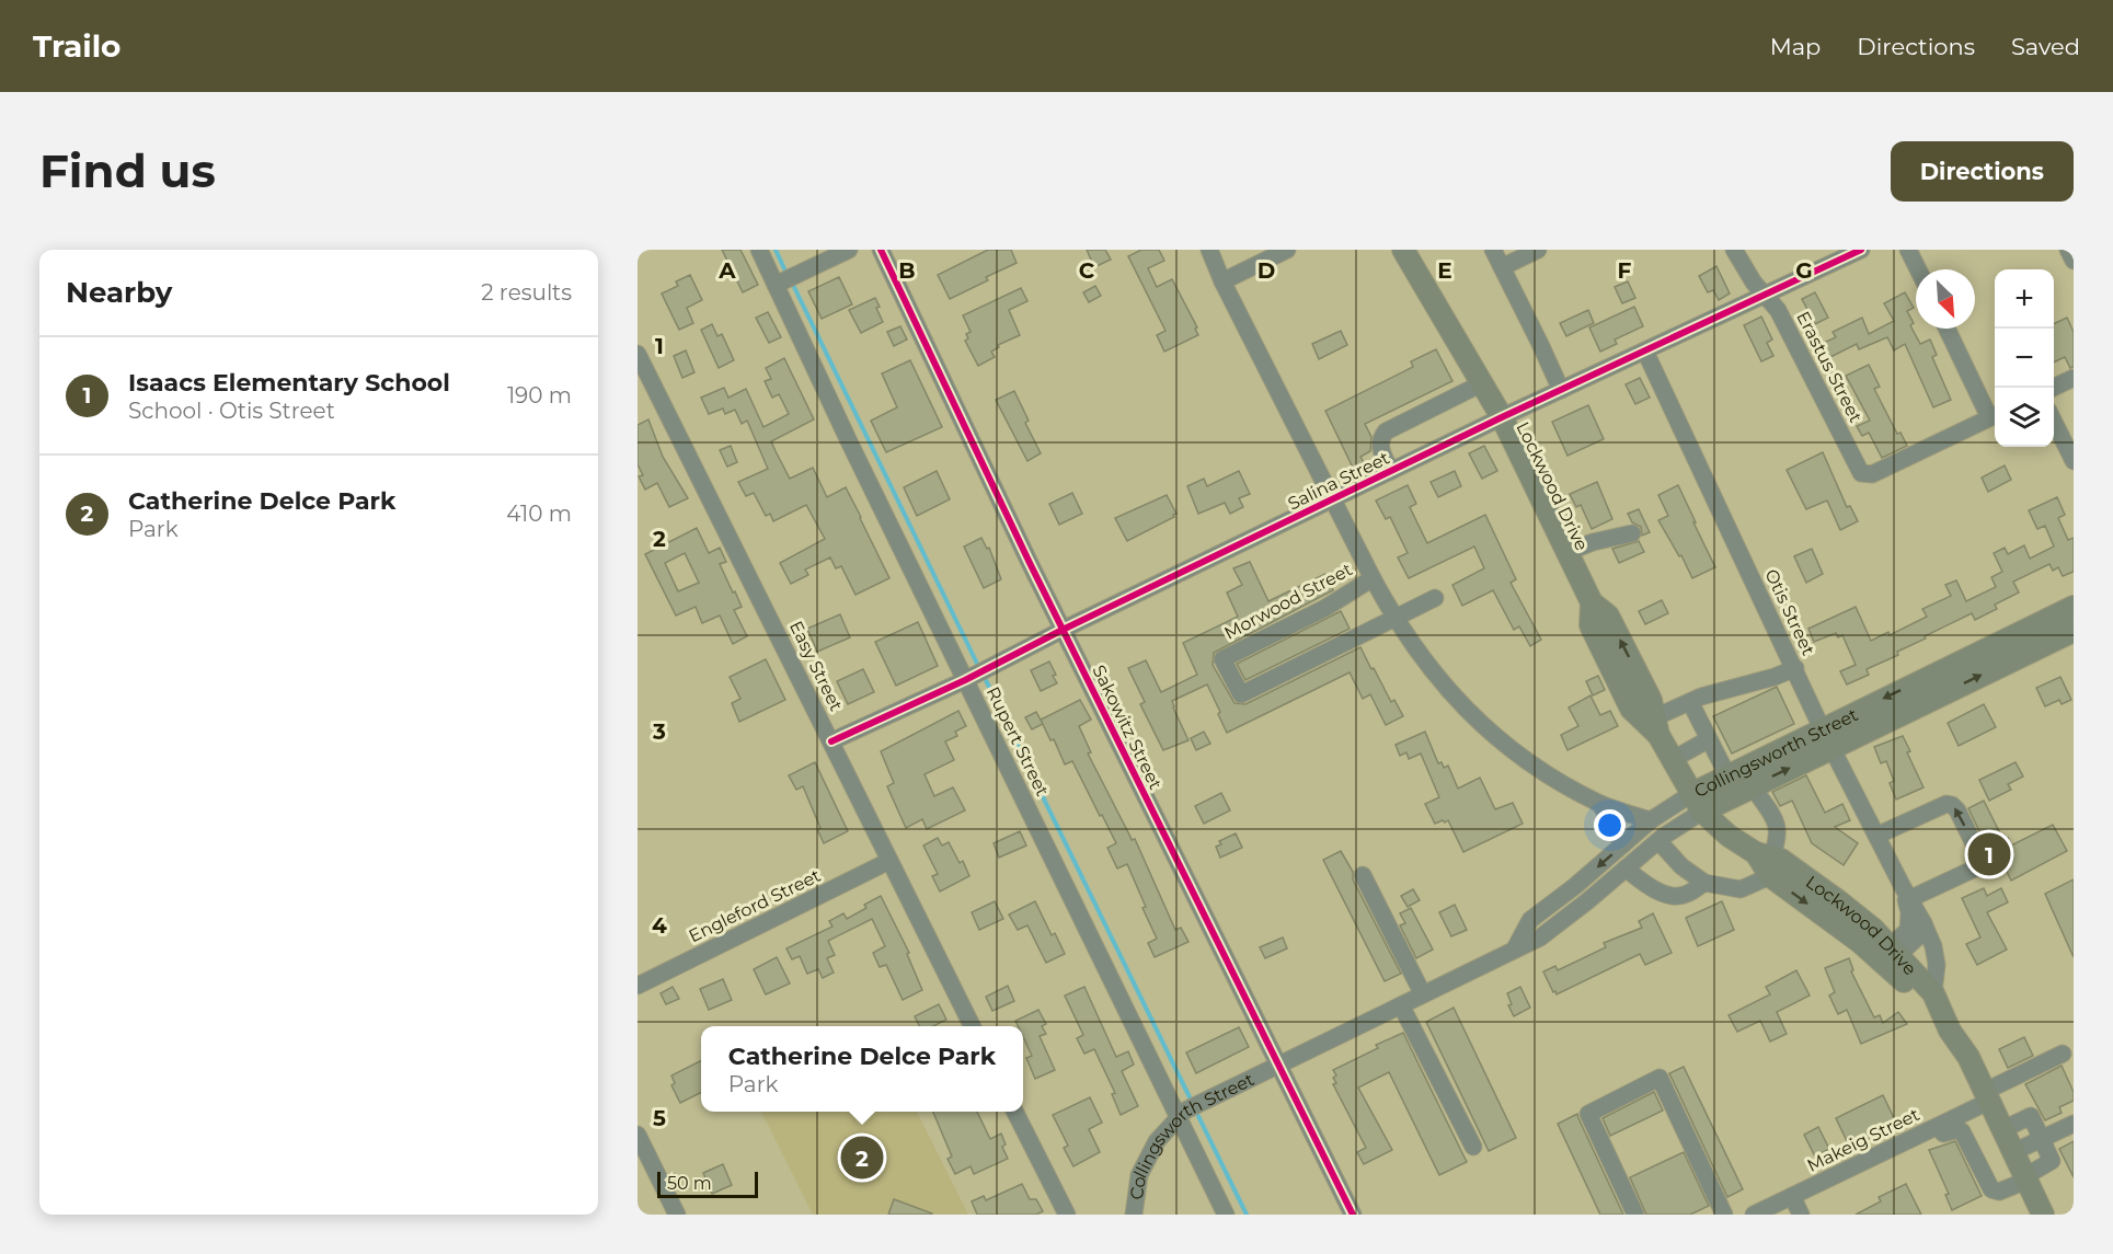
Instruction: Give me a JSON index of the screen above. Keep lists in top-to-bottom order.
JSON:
{
  "streets": {
    "main road": ["Lockwood Drive", "Collingsworth Street"],
    "street": [
      "Erastus Street",
      "Salina Street",
      "Morwood Street",
      "Otis Street",
      "Easy Street",
      "Sakowitz Street",
      "Rupert Street",
      "Engleford Street",
      "Makeig Street"
    ]
  },
  "crossings": [
    ["Erastus Street", "Salina Street"],
    ["Salina Street", "Lockwood Drive"],
    ["Salina Street", "Otis Street"],
    ["Salina Street", "Easy Street"],
    ["Salina Street", "Sakowitz Street"],
    ["Salina Street", "Rupert Street"],
    ["Lockwood Drive", "Otis Street"],
    ["Lockwood Drive", "Collingsworth Street"],
    ["Lockwood Drive", "Makeig Street"],
    ["Otis Street", "Collingsworth Street"],
    ["Easy Street", "Engleford Street"],
    ["Sakowitz Street", "Collingsworth Street"],
    ["Rupert Street", "Collingsworth Street"]
  ],
  "scale_bar": "50 m",
  "north": "bottom right",
  "page": {
    "header": "Trailo",
    "nav": ["Map", "Directions", "Saved"],
    "buttons": "Directions",
    "title": "Find us",
    "heading": ["Nearby", "2 results"],
    "map_buttons": ["+", "−"],
    "list": [
      {
        "mark": "1",
        "name": "Isaacs Elementary School",
        "note": "School · Otis Street",
        "value": "190 m"
      },
      {
        "mark": "2",
        "name": "Catherine Delce Park",
        "note": "Park",
        "value": "410 m"
      }
    ],
    "pins": ["1", "2"],
    "popup": ["Catherine Delce Park", "Park"],
    "scale": "50 m"
  },
  "grid": {
    "columns": [
      "A",
      "B",
      "C",
      "D",
      "E",
      "F",
      "G"
    ],
    "rows": [
      "1",
      "2",
      "3",
      "4",
      "5"
    ]
  }
}
